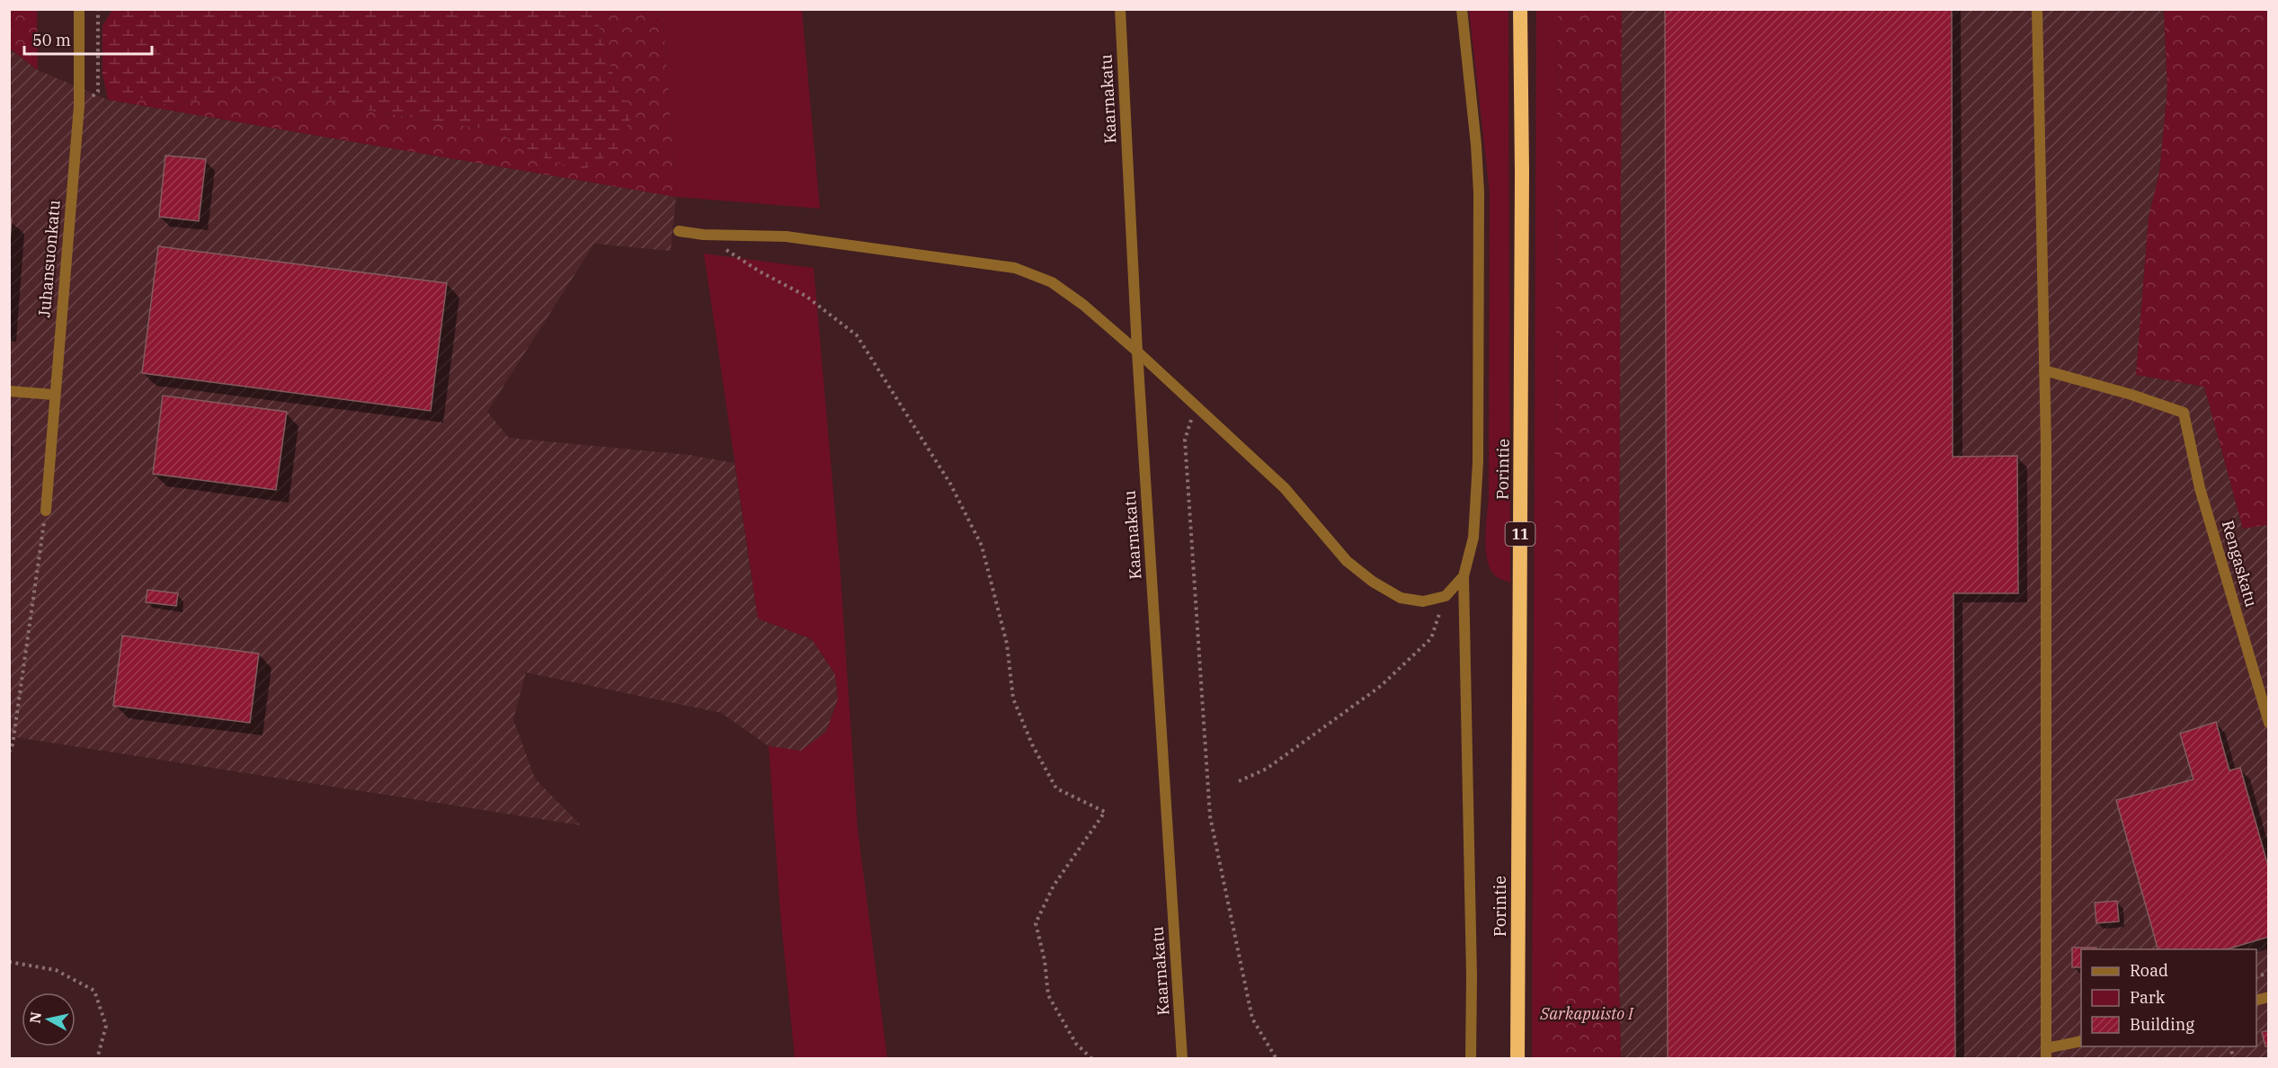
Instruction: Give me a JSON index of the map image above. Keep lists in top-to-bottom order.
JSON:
{
  "streets": {
    "highway": ["Porintie", "11"],
    "street": ["Kaarnakatu", "Juhansuonkatu", "Rengaskatu"]
  },
  "parks": ["Sarkapuisto I"],
  "legend": ["Road", "Park", "Building"],
  "scale_bar": "50 m",
  "north": "left"
}
